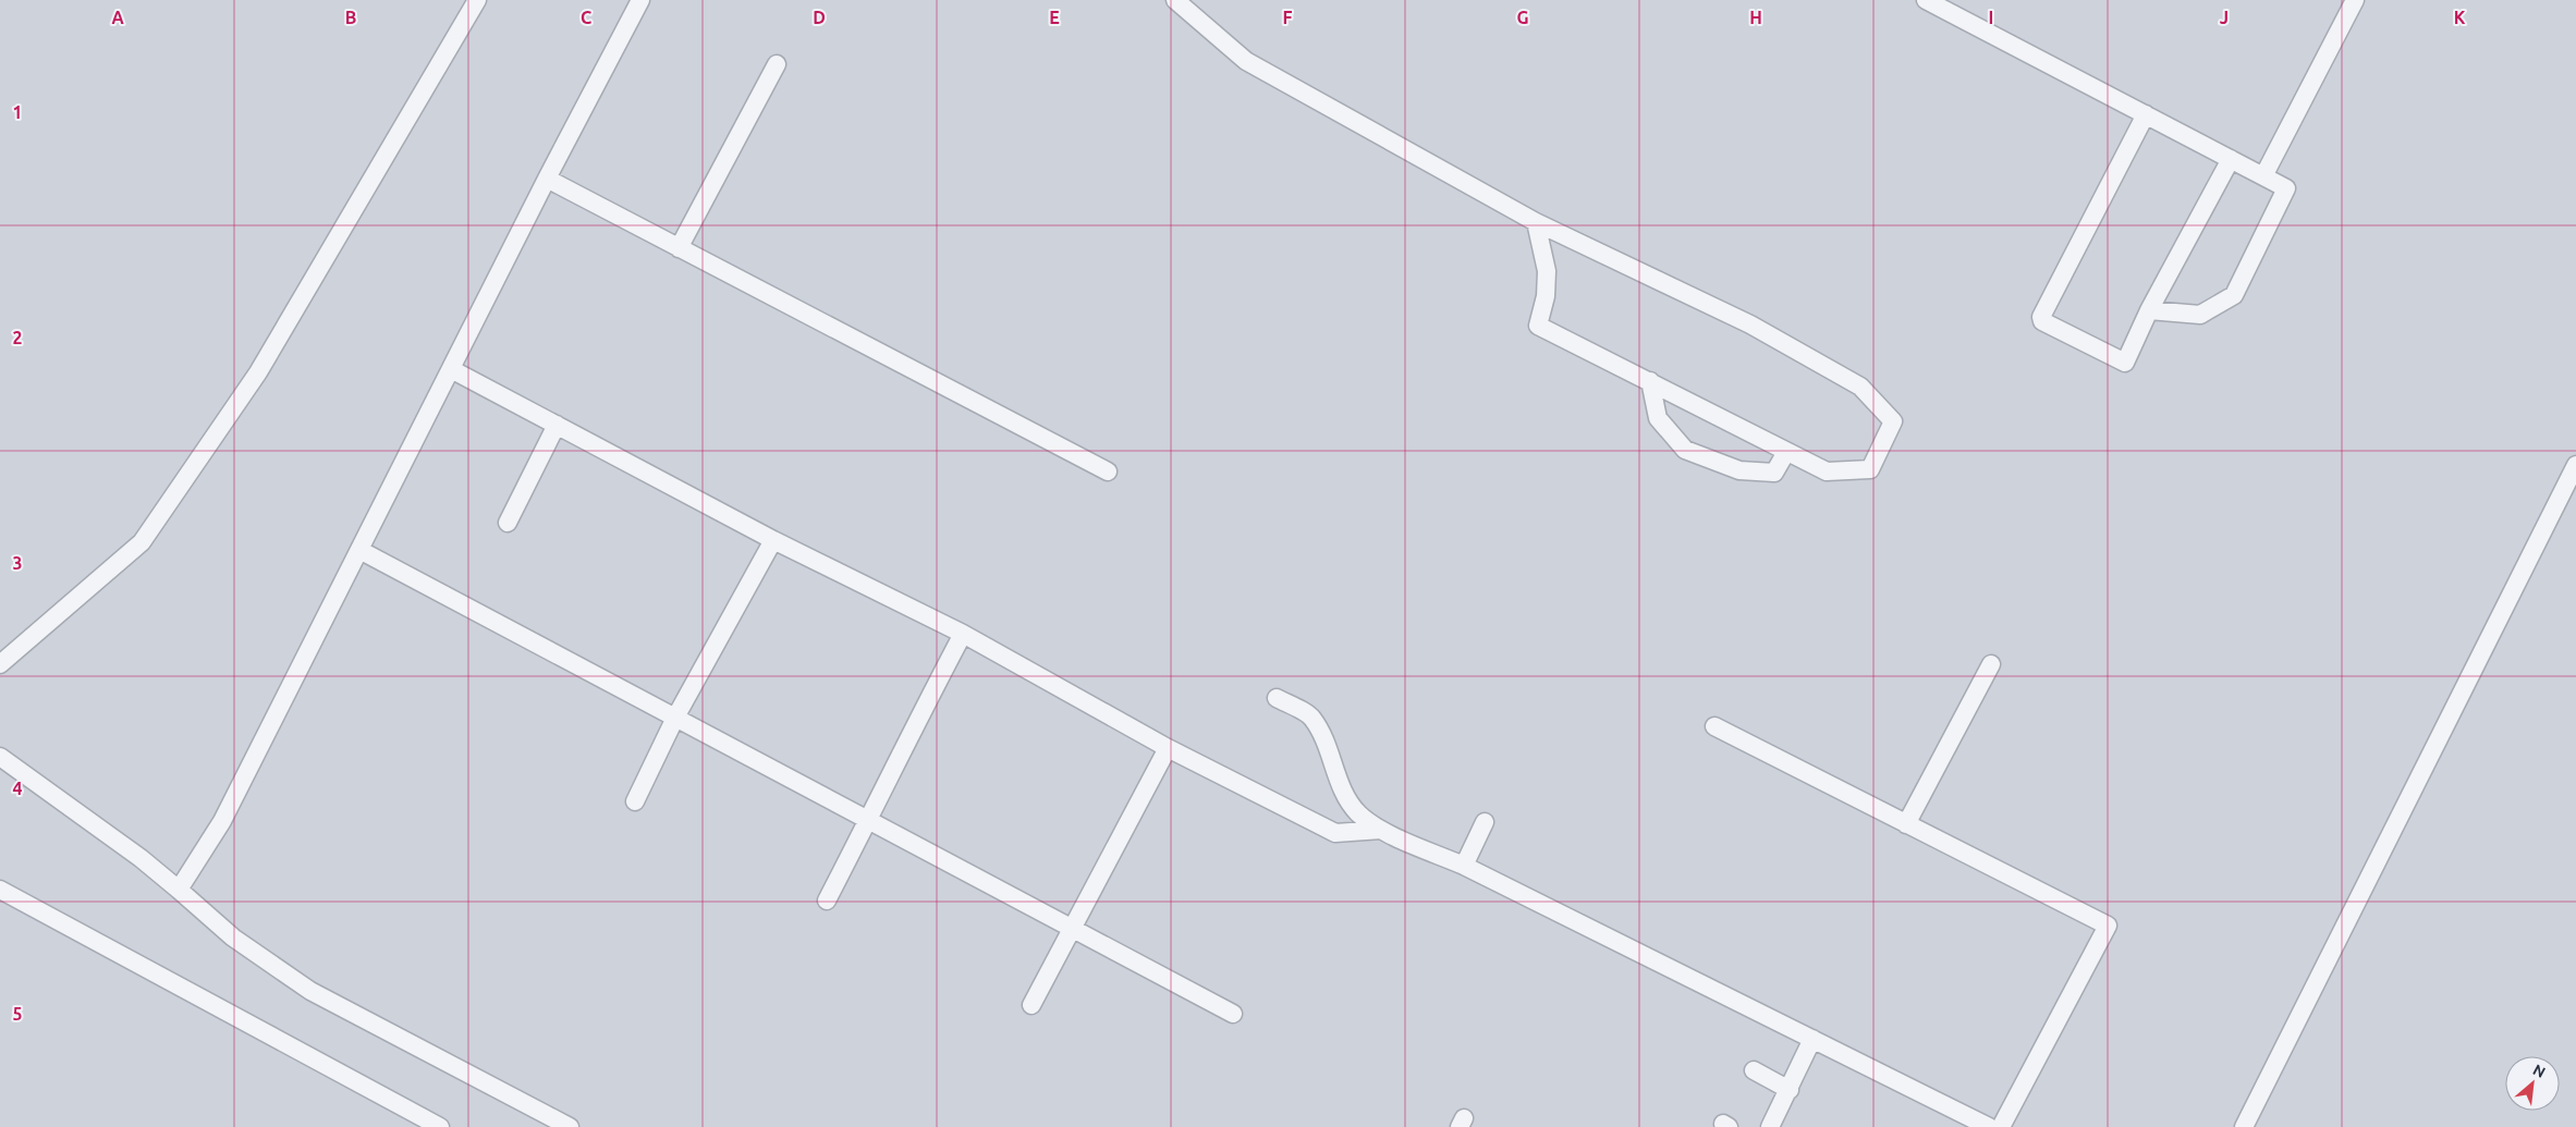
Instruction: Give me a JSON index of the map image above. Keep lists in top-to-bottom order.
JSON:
{
  "north": "top right",
  "grid": {
    "columns": [
      "A",
      "B",
      "C",
      "D",
      "E",
      "F",
      "G",
      "H",
      "I",
      "J",
      "K"
    ],
    "rows": [
      "1",
      "2",
      "3",
      "4",
      "5"
    ]
  }
}
